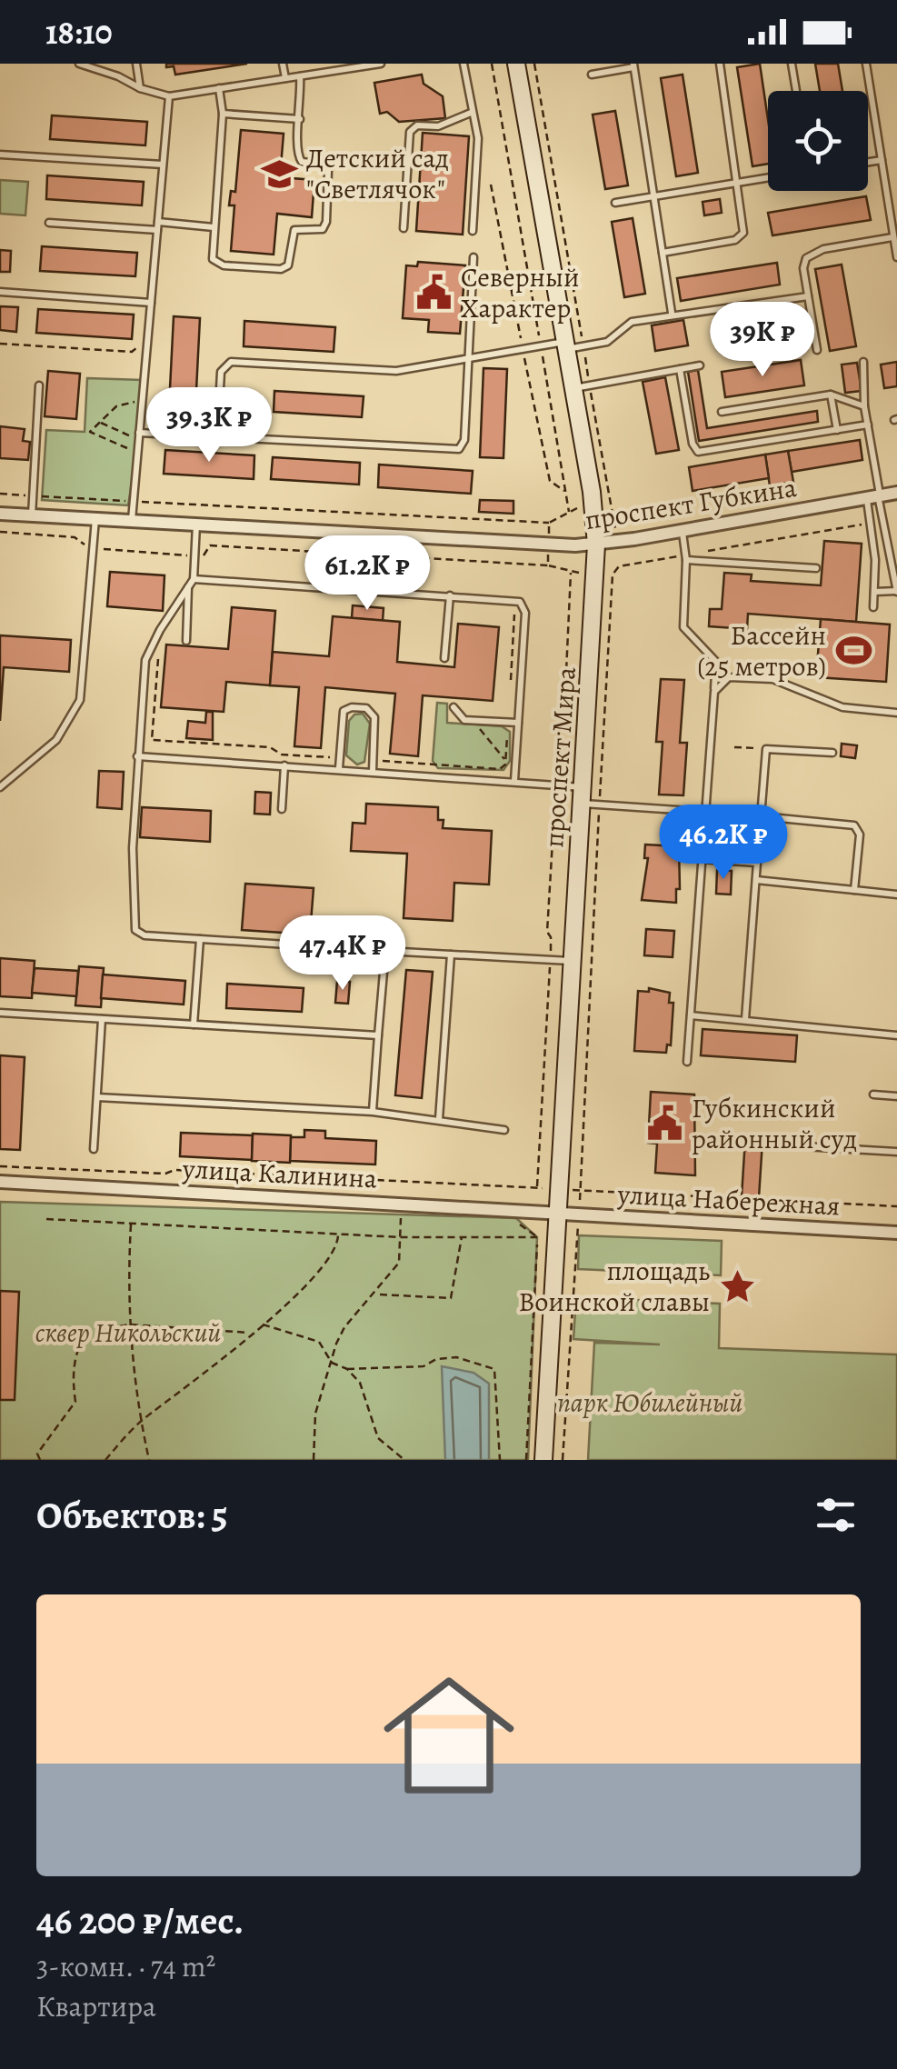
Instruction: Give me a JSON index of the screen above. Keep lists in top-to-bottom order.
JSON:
{
  "streets": {
    "main road": ["проспект Мира"],
    "street": ["проспект Губкина", "улица Калинина", "улица Набережная"]
  },
  "crossings": [
    ["проспект Губкина", "проспект Мира"],
    ["проспект Мира", "улица Калинина"],
    ["проспект Мира", "улица Набережная"],
    ["улица Калинина", "улица Набережная"]
  ],
  "parks": ["сквер Никольский", "парк Юбилейный"],
  "places": {
    "school or university": ["Детский сад \"Светлячок\""],
    "public building": ["Северный Характер", "Губкинский районный суд"],
    "sports": ["Бассейн (25 метров)"],
    "place": ["площадь Воинской славы"]
  },
  "page": {
    "status": "18:10",
    "price": [
      "39K ₽",
      "39.3K ₽",
      "61.2K ₽",
      "46.2K ₽",
      "47.4K ₽"
    ],
    "heading": "Объектов: 5",
    "list": [
      {
        "name": "46 200 ₽/мес.",
        "note": "3-комн. · 74 m² · Квартира"
      }
    ]
  }
}
